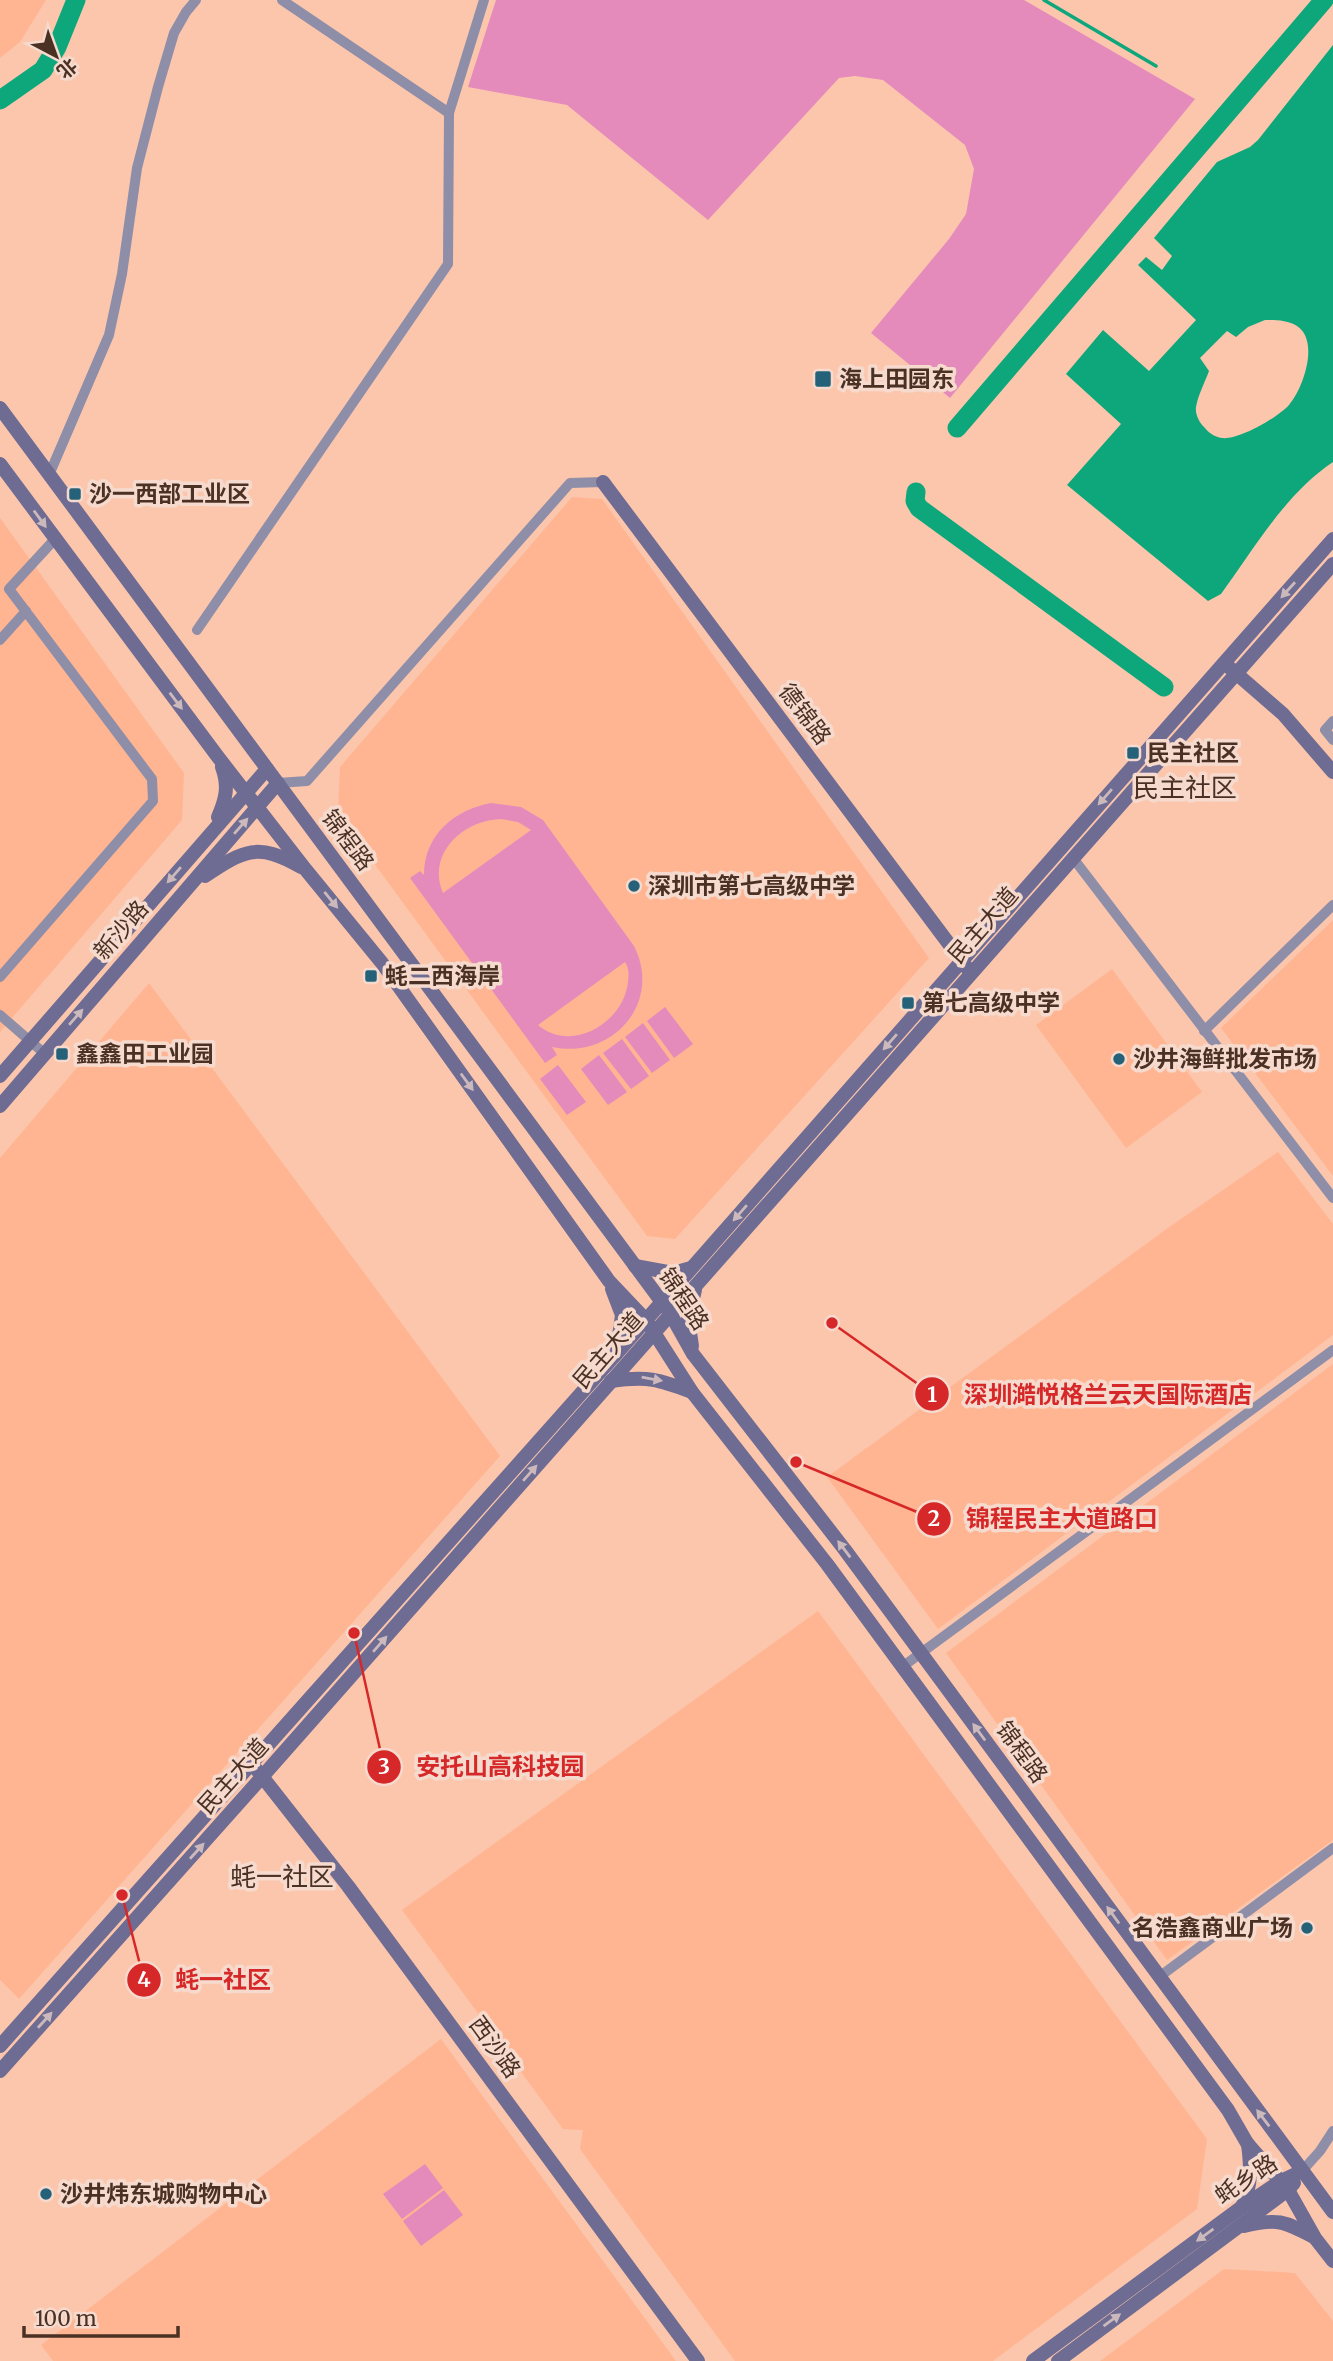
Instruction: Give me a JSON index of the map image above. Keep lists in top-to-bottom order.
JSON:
{
  "streets": {
    "main road": [
      "德锦路",
      "锦程路",
      "民主大道",
      "新沙路",
      "西沙路",
      "蚝乡路"
    ]
  },
  "crossings": [
    ["德锦路", "民主大道"],
    ["锦程路", "民主大道"],
    ["锦程路", "新沙路"],
    ["锦程路", "蚝乡路"],
    ["民主大道", "西沙路"]
  ],
  "districts": ["民主社区", "蚝一社区"],
  "places": {
    "transit": [
      "海上田园东",
      "沙一西部工业区",
      "民主社区",
      "蚝二西海岸",
      "第七高级中学",
      "鑫鑫田工业园"
    ],
    "other": [
      "深圳市第七高级中学",
      "沙井海鲜批发市场",
      "深圳澔悦格兰云天国际酒店",
      "锦程民主大道路口",
      "安托山高科技园",
      "蚝一社区",
      "名浩鑫商业广场",
      "沙井炜东城购物中心"
    ]
  },
  "scale_bar": "100 m",
  "north": "bottom right"
}
